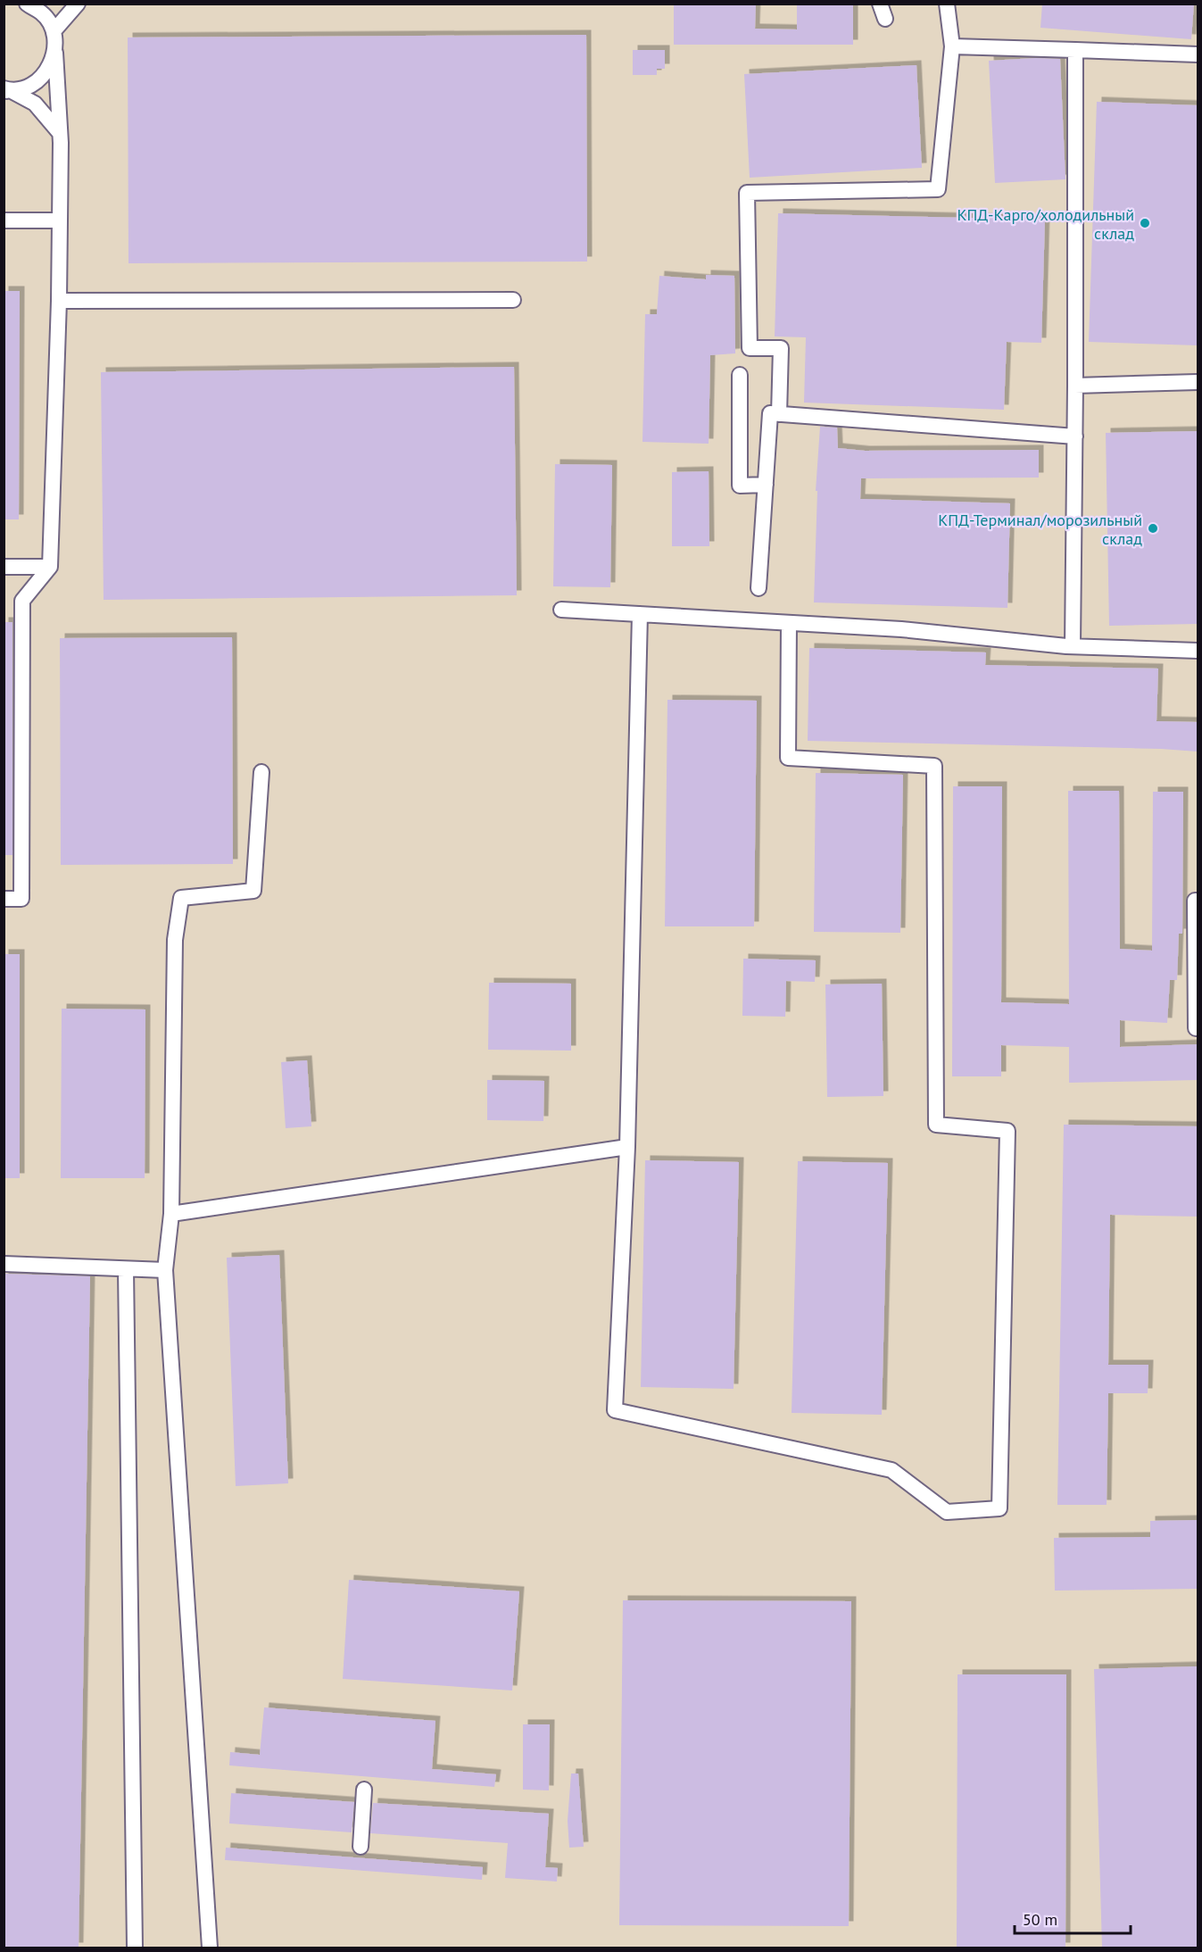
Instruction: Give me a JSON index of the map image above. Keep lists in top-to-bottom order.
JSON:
{
  "places": ["КПД-Карго/холодильный склад", "КПД-Терминал/морозильный склад"],
  "scale_bar": "50 m"
}
